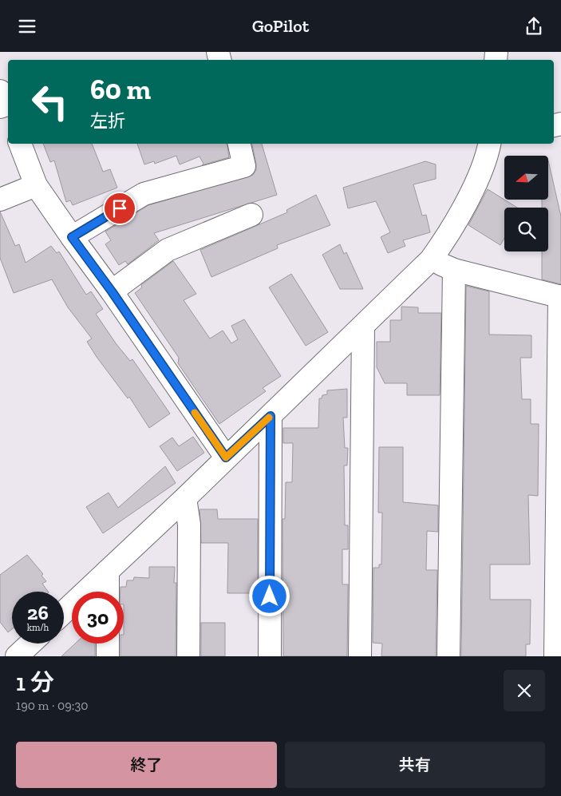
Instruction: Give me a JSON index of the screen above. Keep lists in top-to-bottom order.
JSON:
{
  "north": "left",
  "page": {
    "header": "GoPilot",
    "turn": ["60 m", "左折"],
    "speed": "26 km/h",
    "limit": "30",
    "heading": ["1 分", "190 m · 09:30"],
    "buttons": ["終了", "共有"]
  }
}
